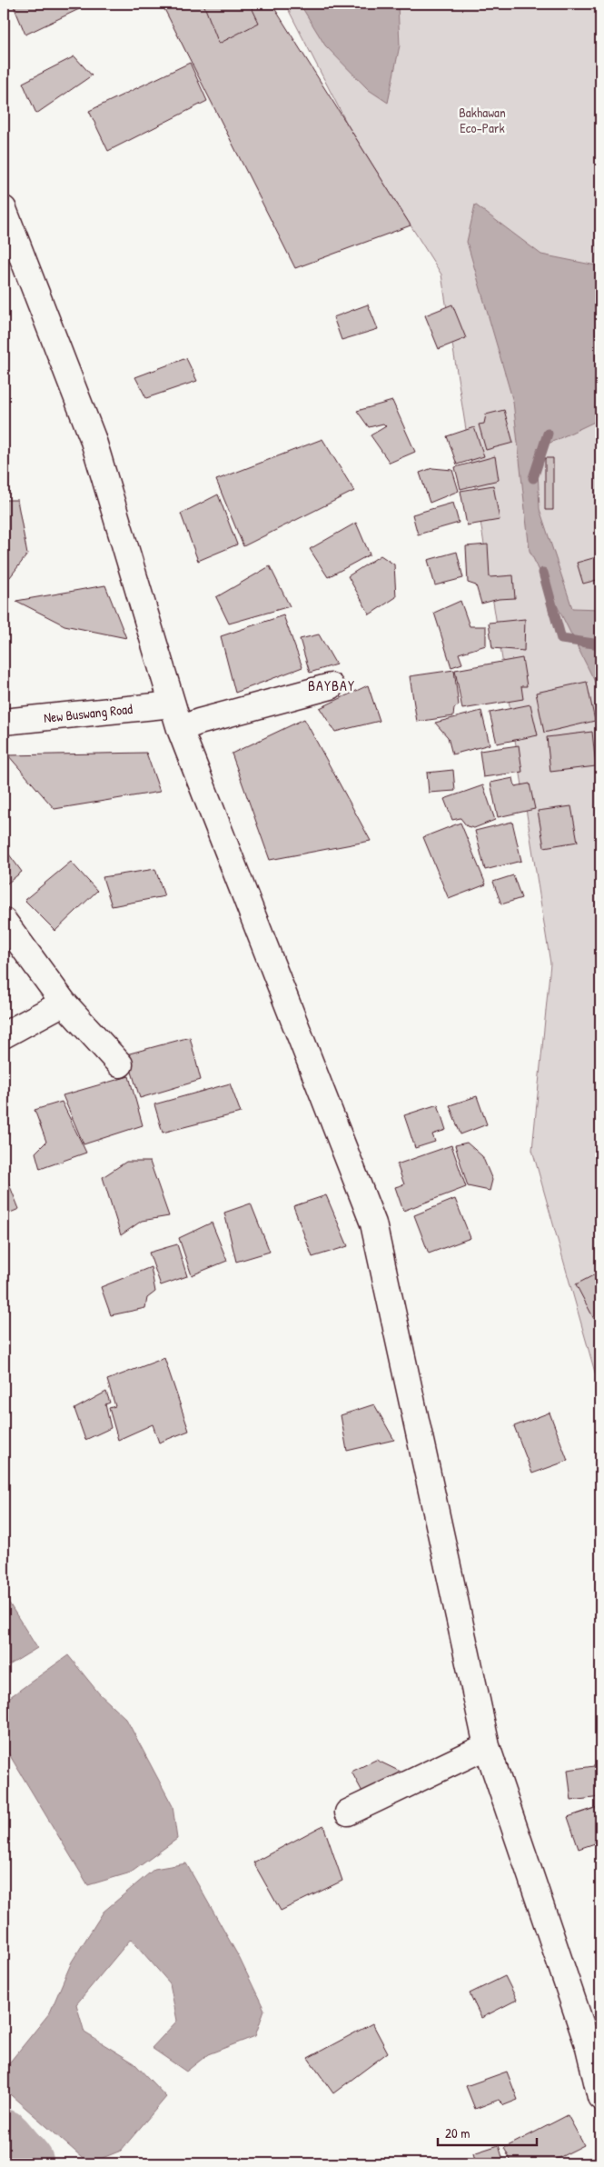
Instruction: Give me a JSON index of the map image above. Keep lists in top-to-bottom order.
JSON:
{
  "streets": {
    "street": ["New Buswang Road"]
  },
  "districts": ["BAYBAY"],
  "parks": ["Bakhawan Eco-Park"],
  "scale_bar": "20 m"
}
